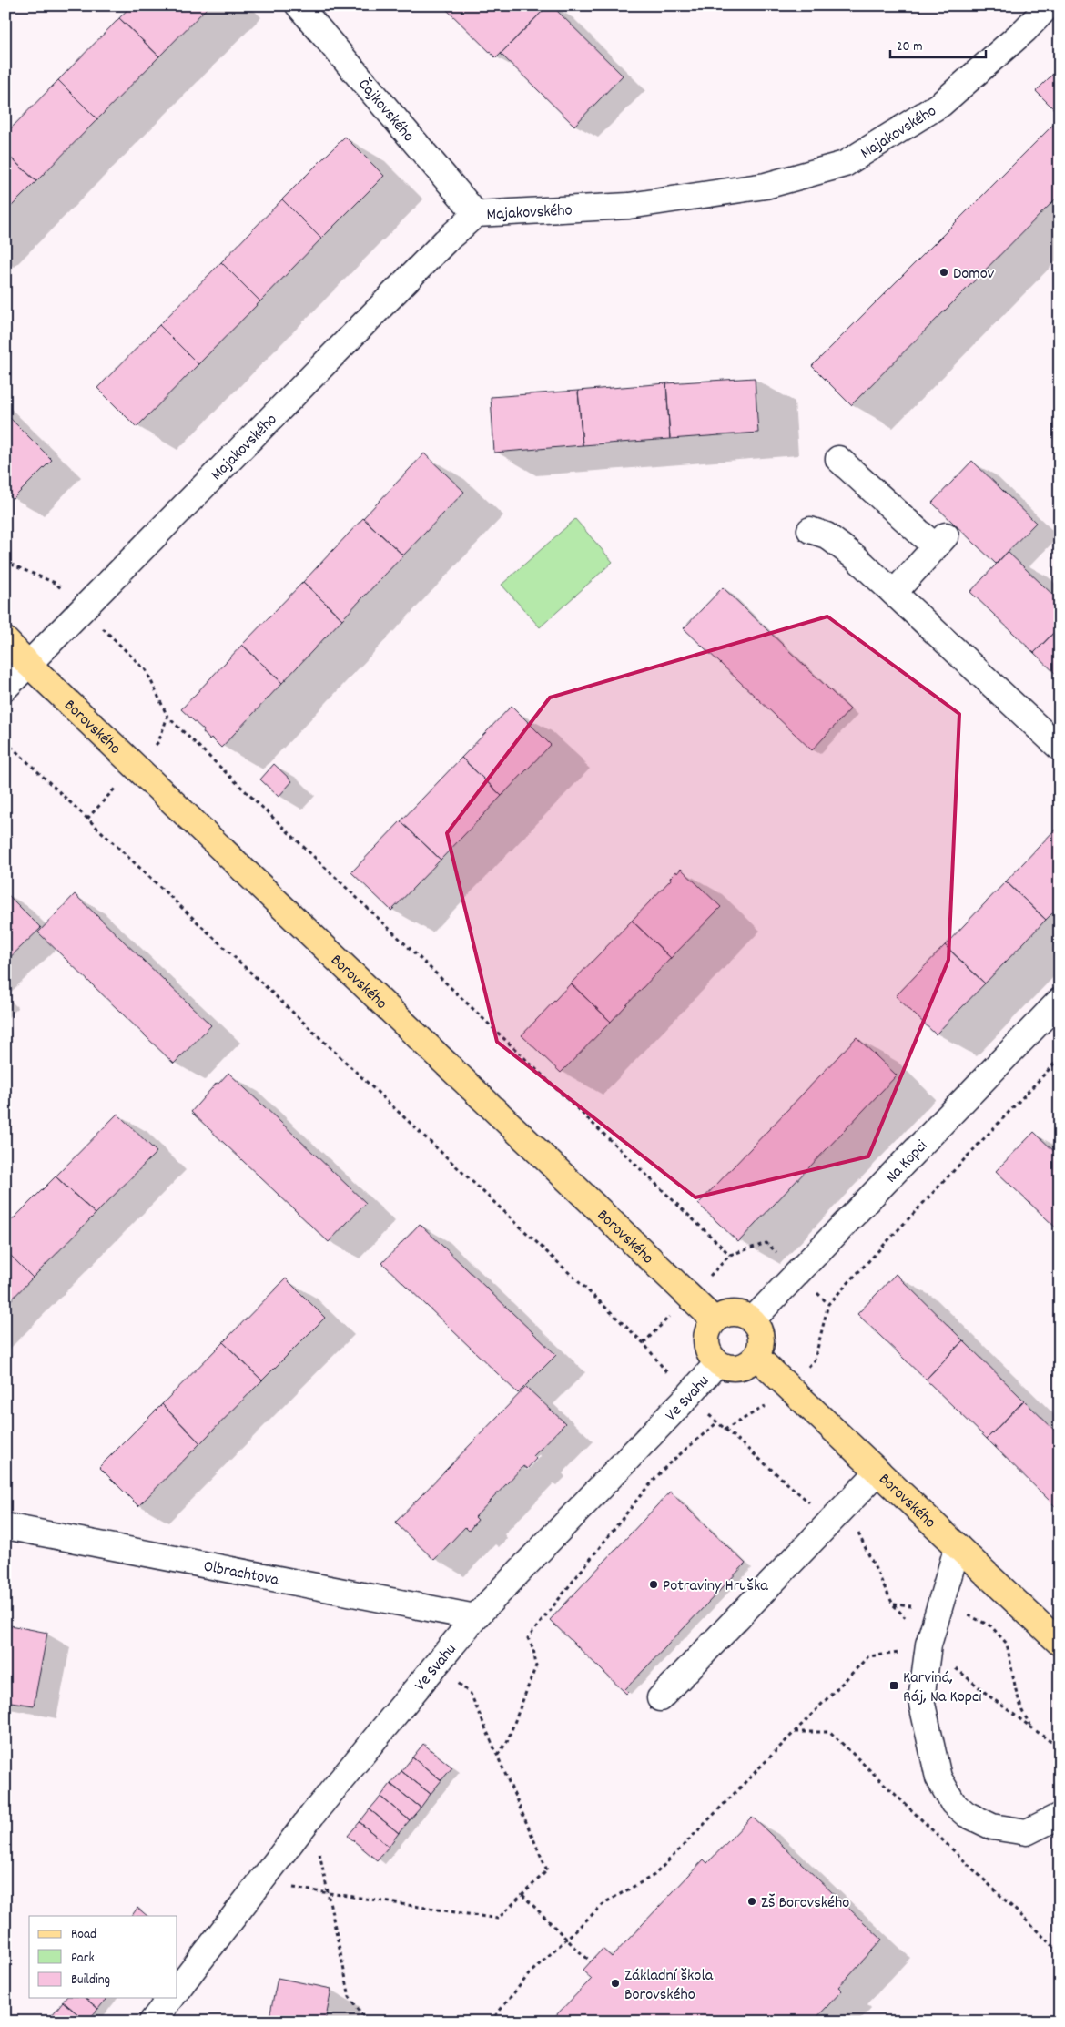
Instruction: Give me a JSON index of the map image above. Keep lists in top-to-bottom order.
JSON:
{
  "streets": {
    "main road": ["Borovského"],
    "street": [
      "Čajkovského",
      "Majakovského",
      "Na Kopci",
      "Ve Svahu",
      "Olbrachtova"
    ]
  },
  "crossings": [
    ["Čajkovského", "Majakovského"],
    ["Majakovského", "Borovského"],
    ["Borovského", "Na Kopci"],
    ["Borovského", "Ve Svahu"],
    ["Na Kopci", "Ve Svahu"],
    ["Ve Svahu", "Olbrachtova"]
  ],
  "places": {
    "other": [
      "Domov",
      "Potraviny Hruška",
      "ZŠ Borovského",
      "Základní škola Borovského"
    ],
    "transit": ["Karviná, Ráj, Na Kopci"]
  },
  "legend": ["Road", "Park", "Building"],
  "scale_bar": "20 m"
}
